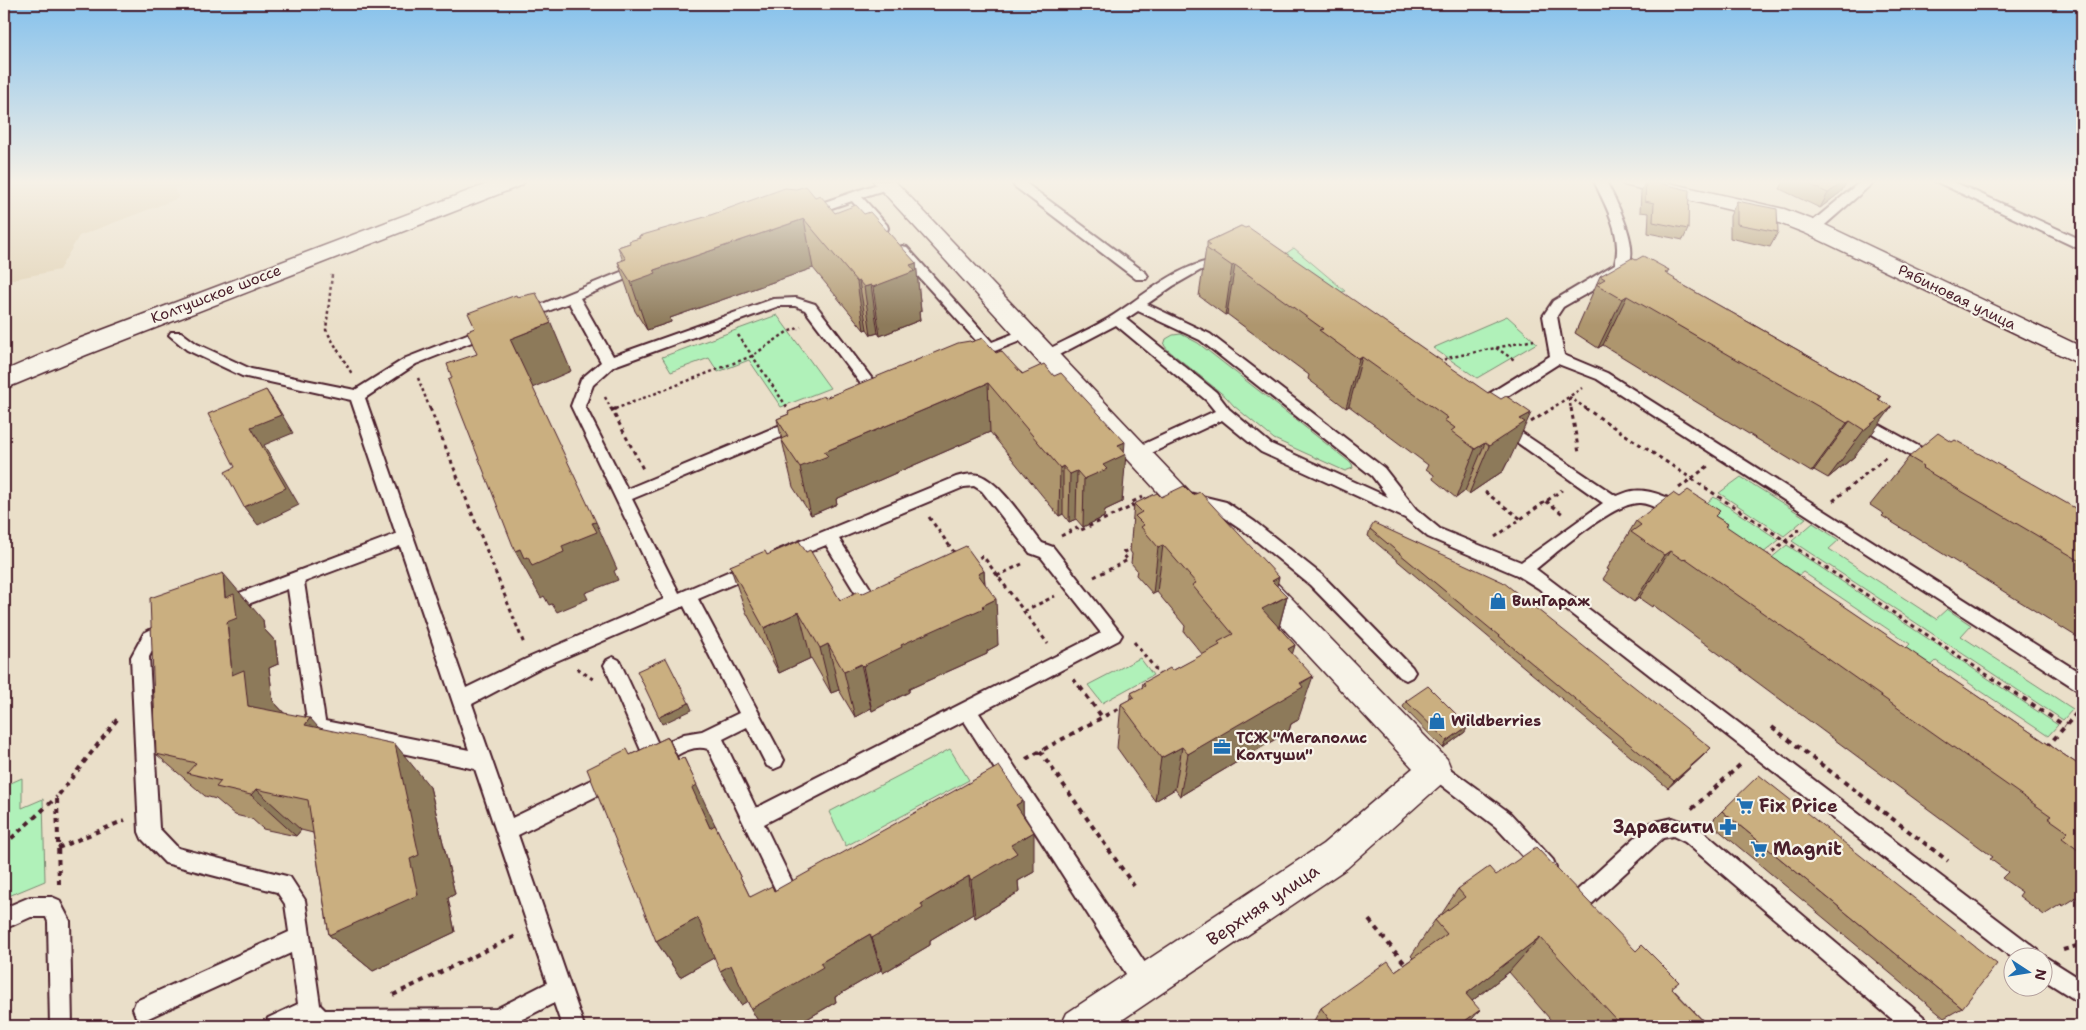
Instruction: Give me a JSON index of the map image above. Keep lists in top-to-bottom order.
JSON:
{
  "streets": {
    "street": ["Колтушское шоссе", "Рябиновая улица", "Верхняя улица"]
  },
  "places": {
    "shop": ["ВинГараж", "Wildberries"],
    "office": ["ТСЖ \"Мегаполис Колтуши\""],
    "supermarket": ["Fix Price", "Magnit"],
    "pharmacy": ["Здравсити"]
  },
  "north": "right"
}
